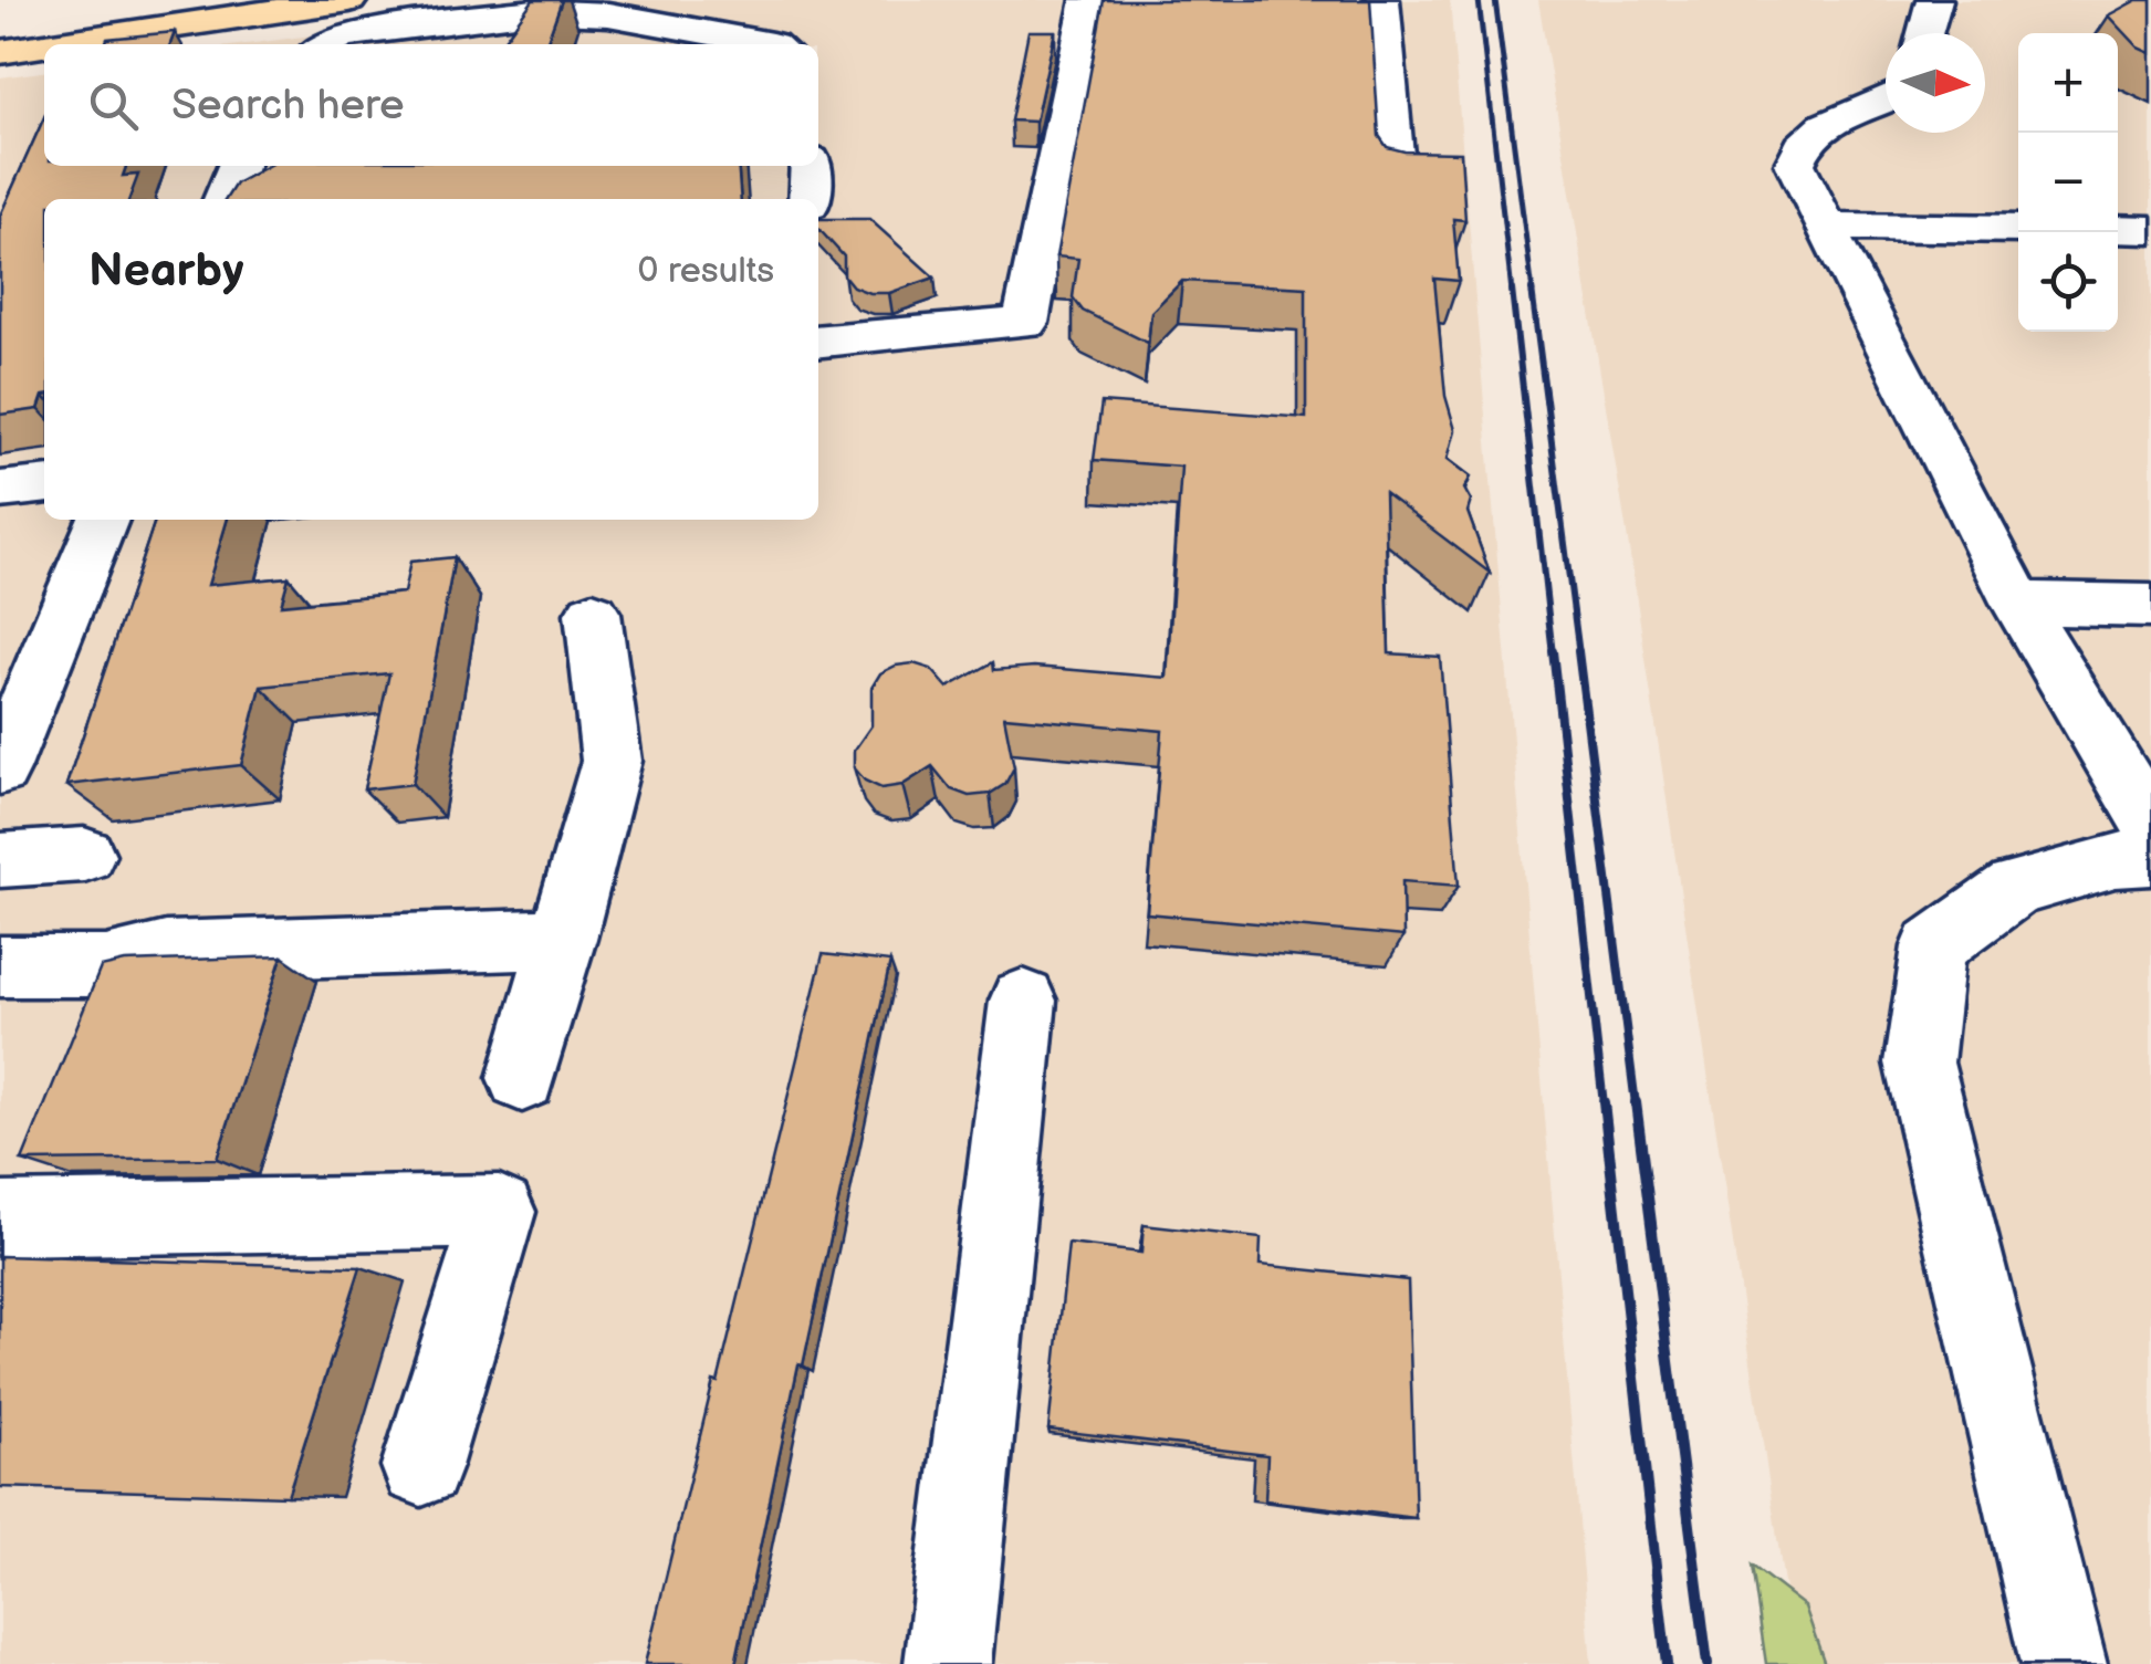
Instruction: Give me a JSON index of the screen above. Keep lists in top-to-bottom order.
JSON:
{
  "north": "right",
  "page": {
    "map_buttons": ["+", "−"],
    "search": "Search here",
    "heading": ["Nearby", "0 results"]
  }
}
